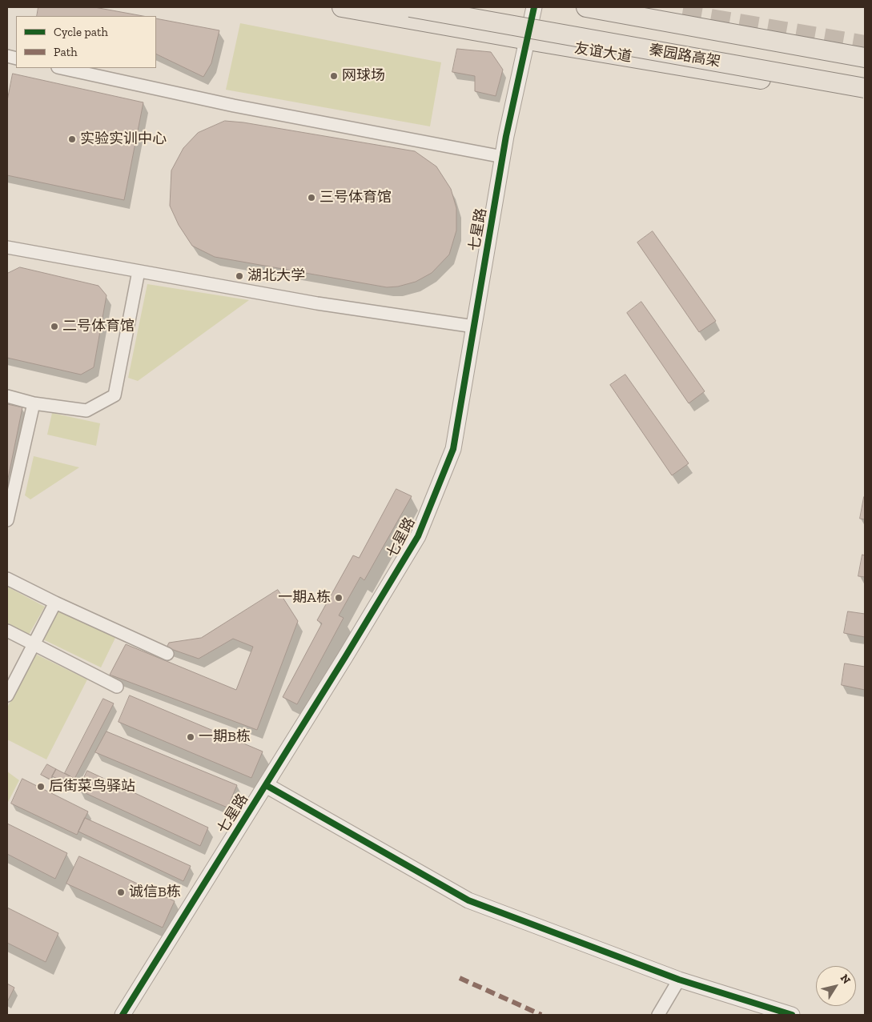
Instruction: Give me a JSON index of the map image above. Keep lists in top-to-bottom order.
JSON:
{
  "streets": {
    "main road": ["友谊大道", "秦园路高架"],
    "street": ["七星路"]
  },
  "crossings": [
    ["友谊大道", "七星路"]
  ],
  "places": [
    "网球场",
    "实验实训中心",
    "三号体育馆",
    "湖北大学",
    "二号体育馆",
    "一期A栋",
    "一期B栋",
    "后街菜鸟驿站",
    "诚信B栋"
  ],
  "legend": ["Cycle path", "Path"],
  "north": "top right"
}
